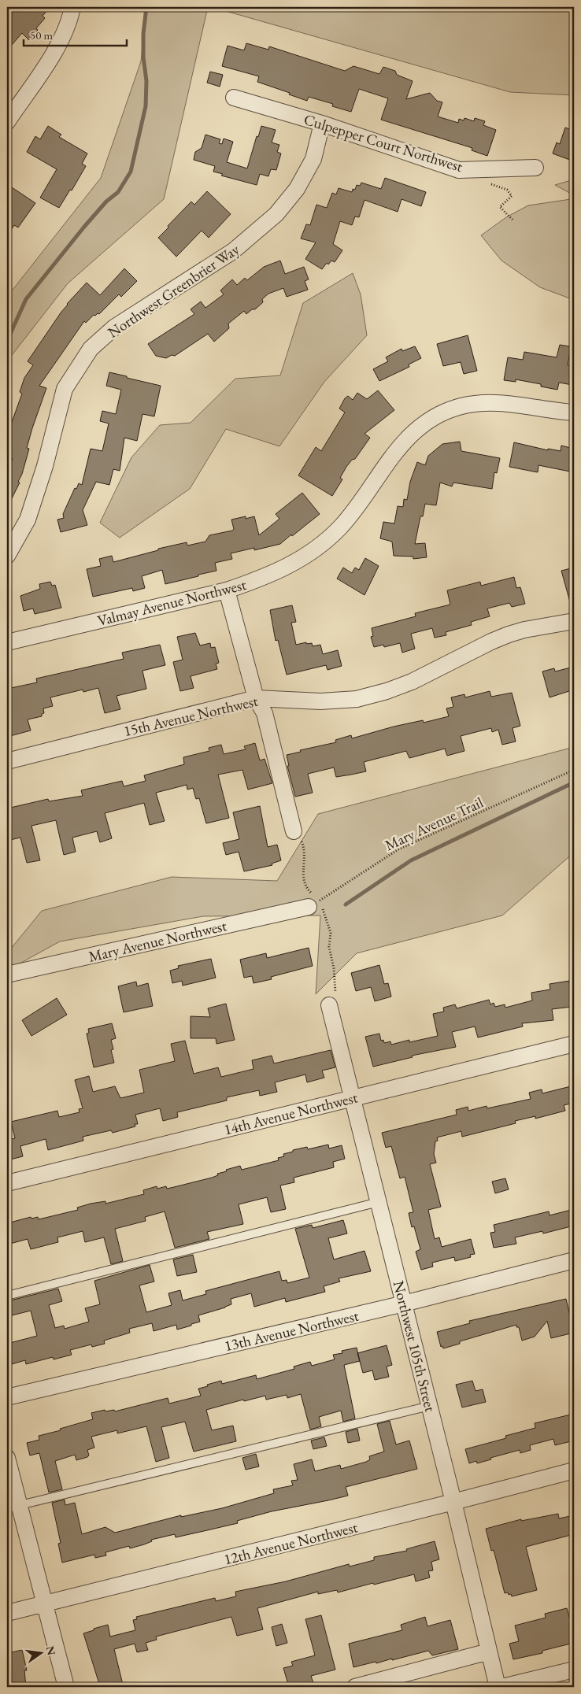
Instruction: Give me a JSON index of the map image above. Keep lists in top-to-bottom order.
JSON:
{
  "streets": {
    "street": [
      "Culpepper Court Northwest",
      "Northwest Greenbrier Way",
      "Valmay Avenue Northwest",
      "15th Avenue Northwest",
      "Mary Avenue Northwest",
      "14th Avenue Northwest",
      "13th Avenue Northwest",
      "Northwest 105th Street",
      "12th Avenue Northwest"
    ],
    "path": ["Mary Avenue Trail"]
  },
  "crossings": [
    ["Culpepper Court Northwest", "Northwest Greenbrier Way"],
    ["Mary Avenue Trail", "Mary Avenue Northwest"],
    ["14th Avenue Northwest", "Northwest 105th Street"],
    ["13th Avenue Northwest", "Northwest 105th Street"],
    ["Northwest 105th Street", "12th Avenue Northwest"]
  ],
  "scale_bar": "50 m",
  "north": "right"
}
